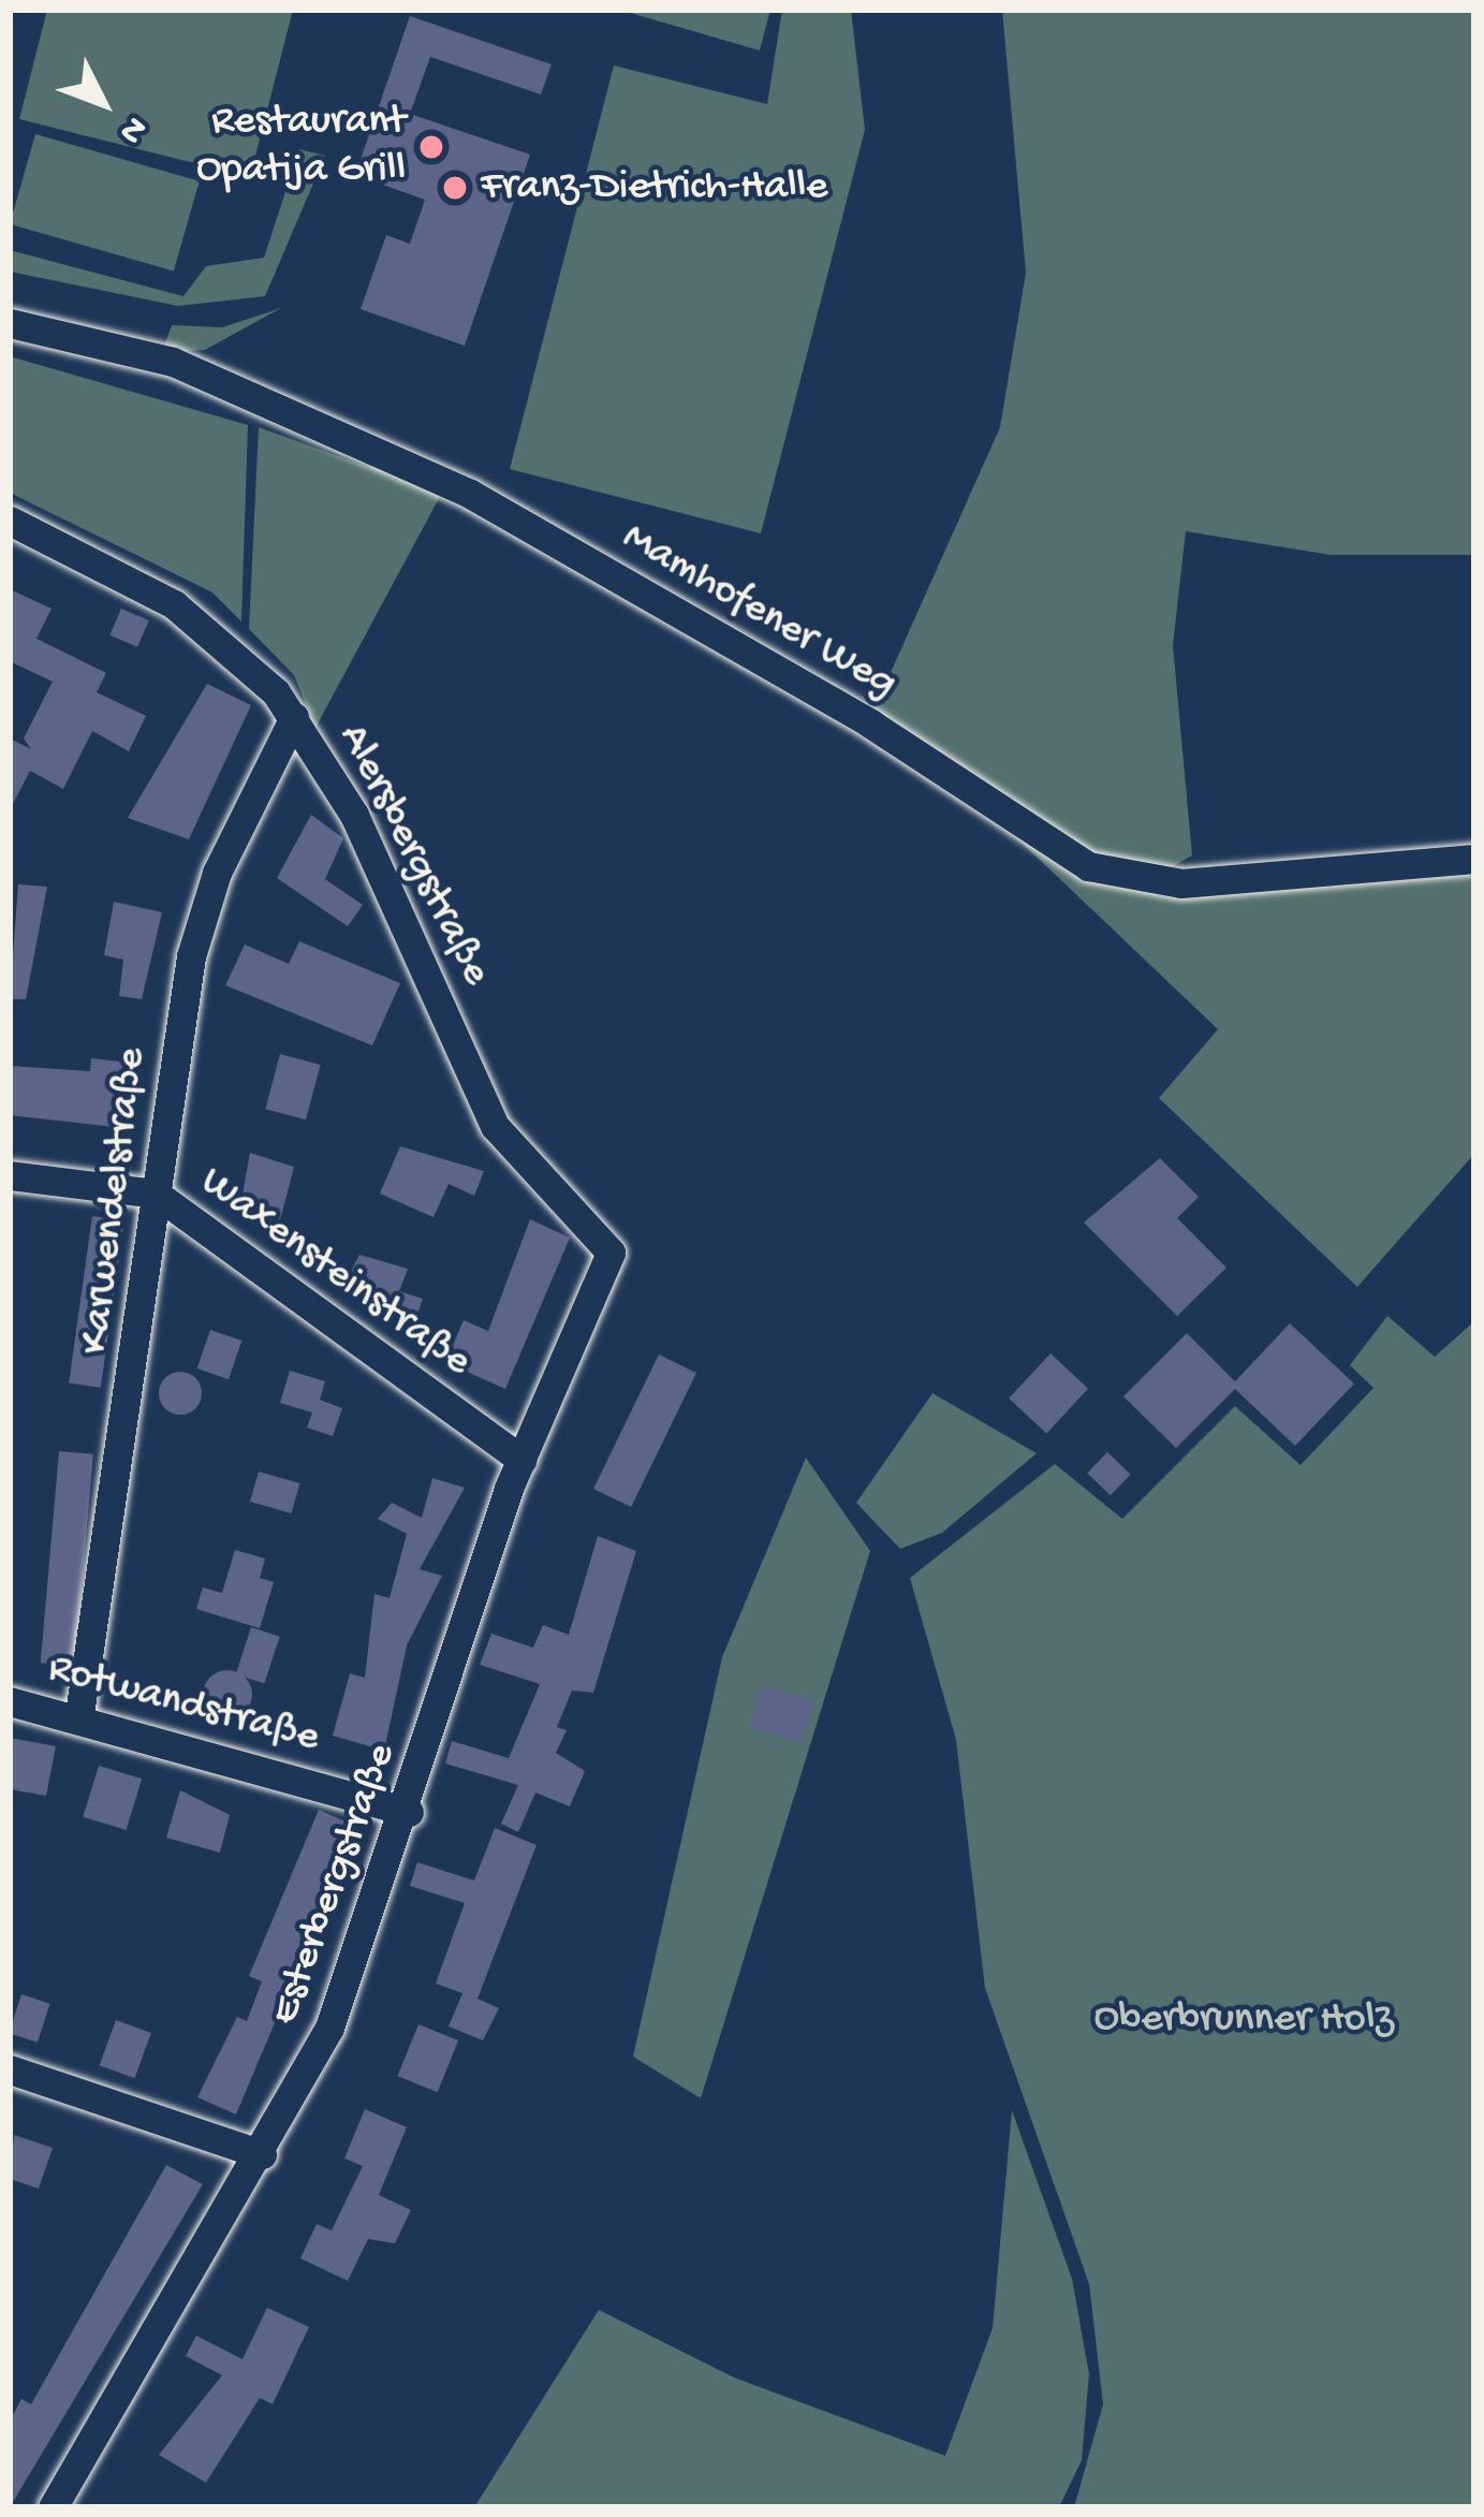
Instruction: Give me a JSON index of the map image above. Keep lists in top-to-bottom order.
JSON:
{
  "streets": {
    "street": [
      "Mamhofener Weg",
      "Alersbergstraße",
      "Karwendelstraße",
      "Waxensteinstraße",
      "Rotwandstraße",
      "Esterbergstraße"
    ]
  },
  "crossings": [
    ["Alersbergstraße", "Karwendelstraße"],
    ["Alersbergstraße", "Esterbergstraße"],
    ["Karwendelstraße", "Waxensteinstraße"],
    ["Karwendelstraße", "Rotwandstraße"],
    ["Waxensteinstraße", "Esterbergstraße"],
    ["Rotwandstraße", "Esterbergstraße"]
  ],
  "parks": ["Oberbrunner Holz"],
  "places": ["Restaurant Opatija Grill", "Franz-Dietrich-Halle"],
  "north": "bottom right"
}
